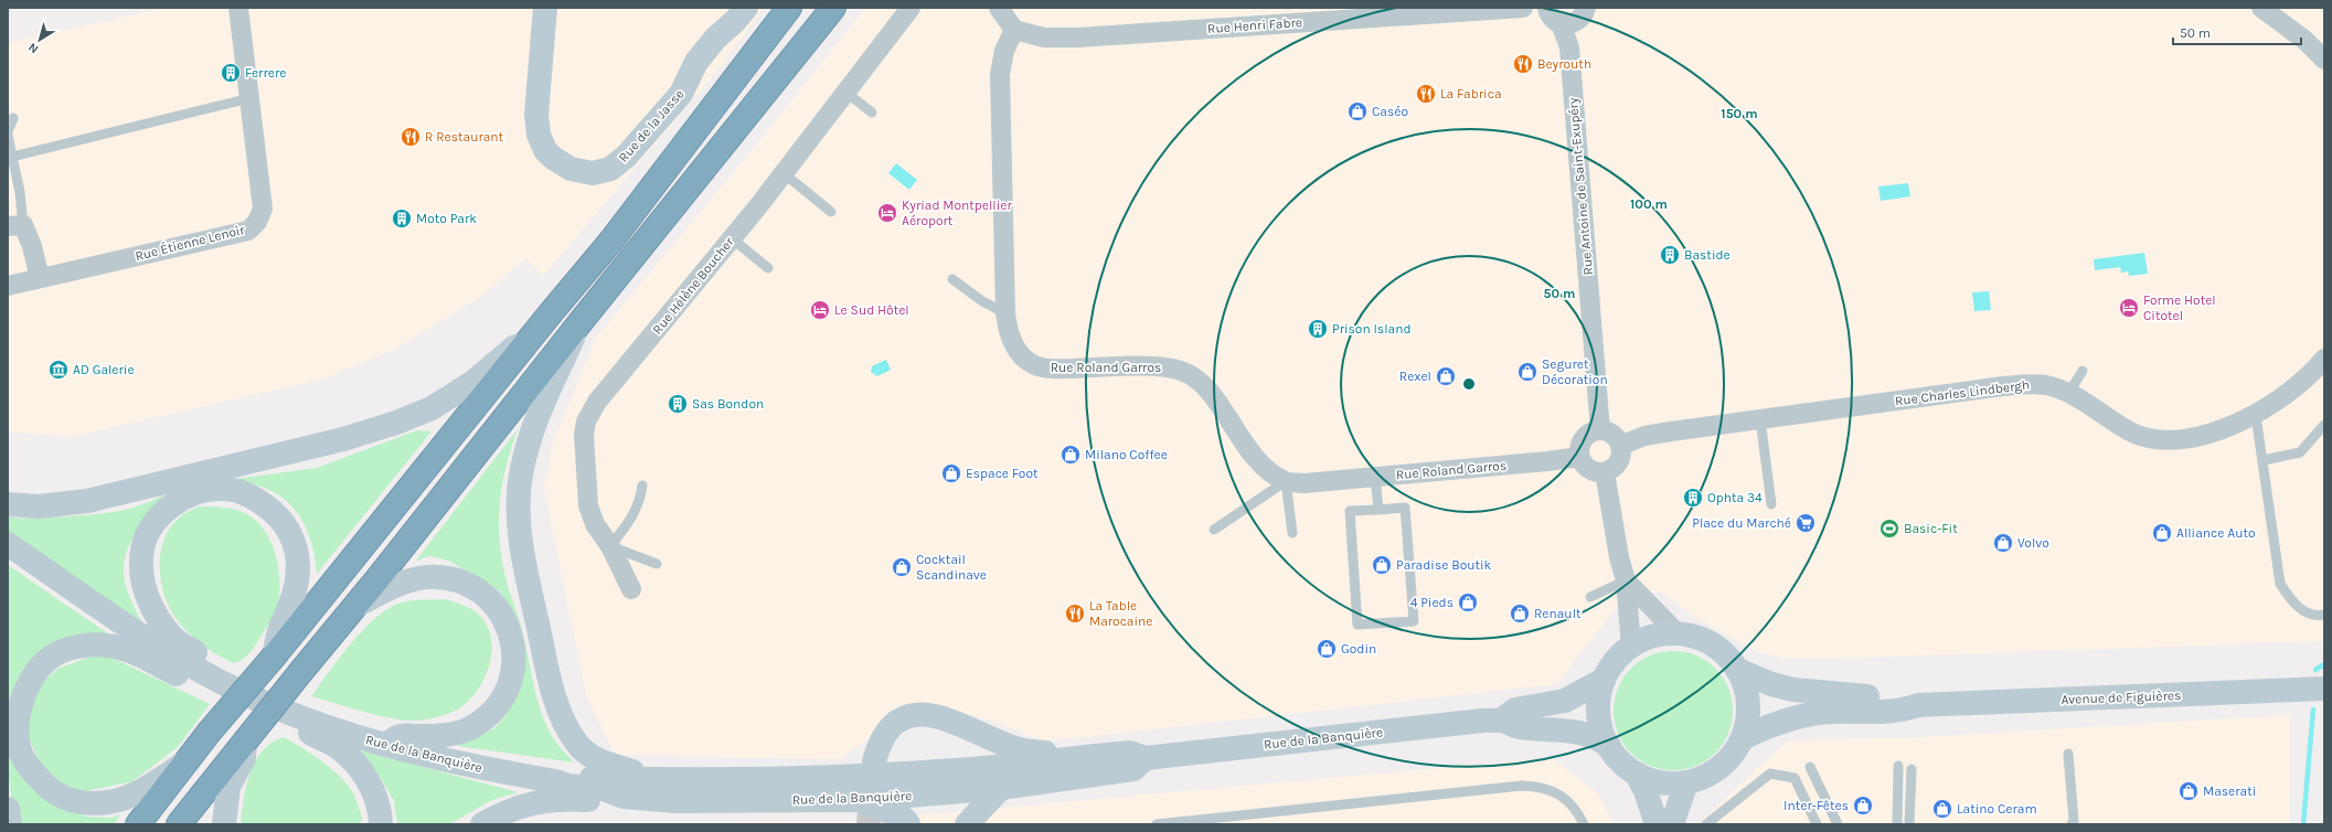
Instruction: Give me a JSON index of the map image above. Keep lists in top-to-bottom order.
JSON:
{
  "streets": {
    "main road": ["Rue de la Jasse", "Avenue de Figuières", "Rue de la Banquière"],
    "street": [
      "Rue Henri Fabre",
      "Rue Antoine de Saint-Exupéry",
      "Rue Étienne Lenoir",
      "Rue Hélène Boucher",
      "Rue Roland Garros",
      "Rue Charles Lindbergh"
    ]
  },
  "crossings": [
    ["Rue Henri Fabre", "Rue Antoine de Saint-Exupéry"],
    ["Rue Henri Fabre", "Rue Roland Garros"],
    ["Rue Antoine de Saint-Exupéry", "Rue Roland Garros"],
    ["Rue Antoine de Saint-Exupéry", "Rue Charles Lindbergh"],
    ["Rue Roland Garros", "Rue Charles Lindbergh"],
    ["Avenue de Figuières", "Rue de la Banquière"]
  ],
  "places": {
    "restaurant": [
      "Beyrouth",
      "La Fabrica",
      "R Restaurant",
      "La Table Marocaine"
    ],
    "building": [
      "Ferrere",
      "Moto Park",
      "Bastide",
      "Prison Island",
      "Sas Bondon",
      "Ophta 34"
    ],
    "shop": [
      "Caséo",
      "Seguret Décoration",
      "Rexel",
      "Milano Coffee",
      "Espace Foot",
      "Alliance Auto",
      "Volvo",
      "Paradise Boutik",
      "Cocktail Scandinave",
      "4 Pieds",
      "Renault",
      "Godin",
      "Maserati",
      "Inter-Fêtes",
      "Latino Ceram"
    ],
    "hotel": ["Kyriad Montpellier Aéroport", "Forme Hotel Citotel", "Le Sud Hôtel"],
    "museum": ["AD Galerie"],
    "supermarket": ["Place du Marché"],
    "sports": ["Basic-Fit"]
  },
  "scale_bar": "50 m",
  "north": "bottom left",
  "rings": ["150 m", "100 m", "50 m"]
}
